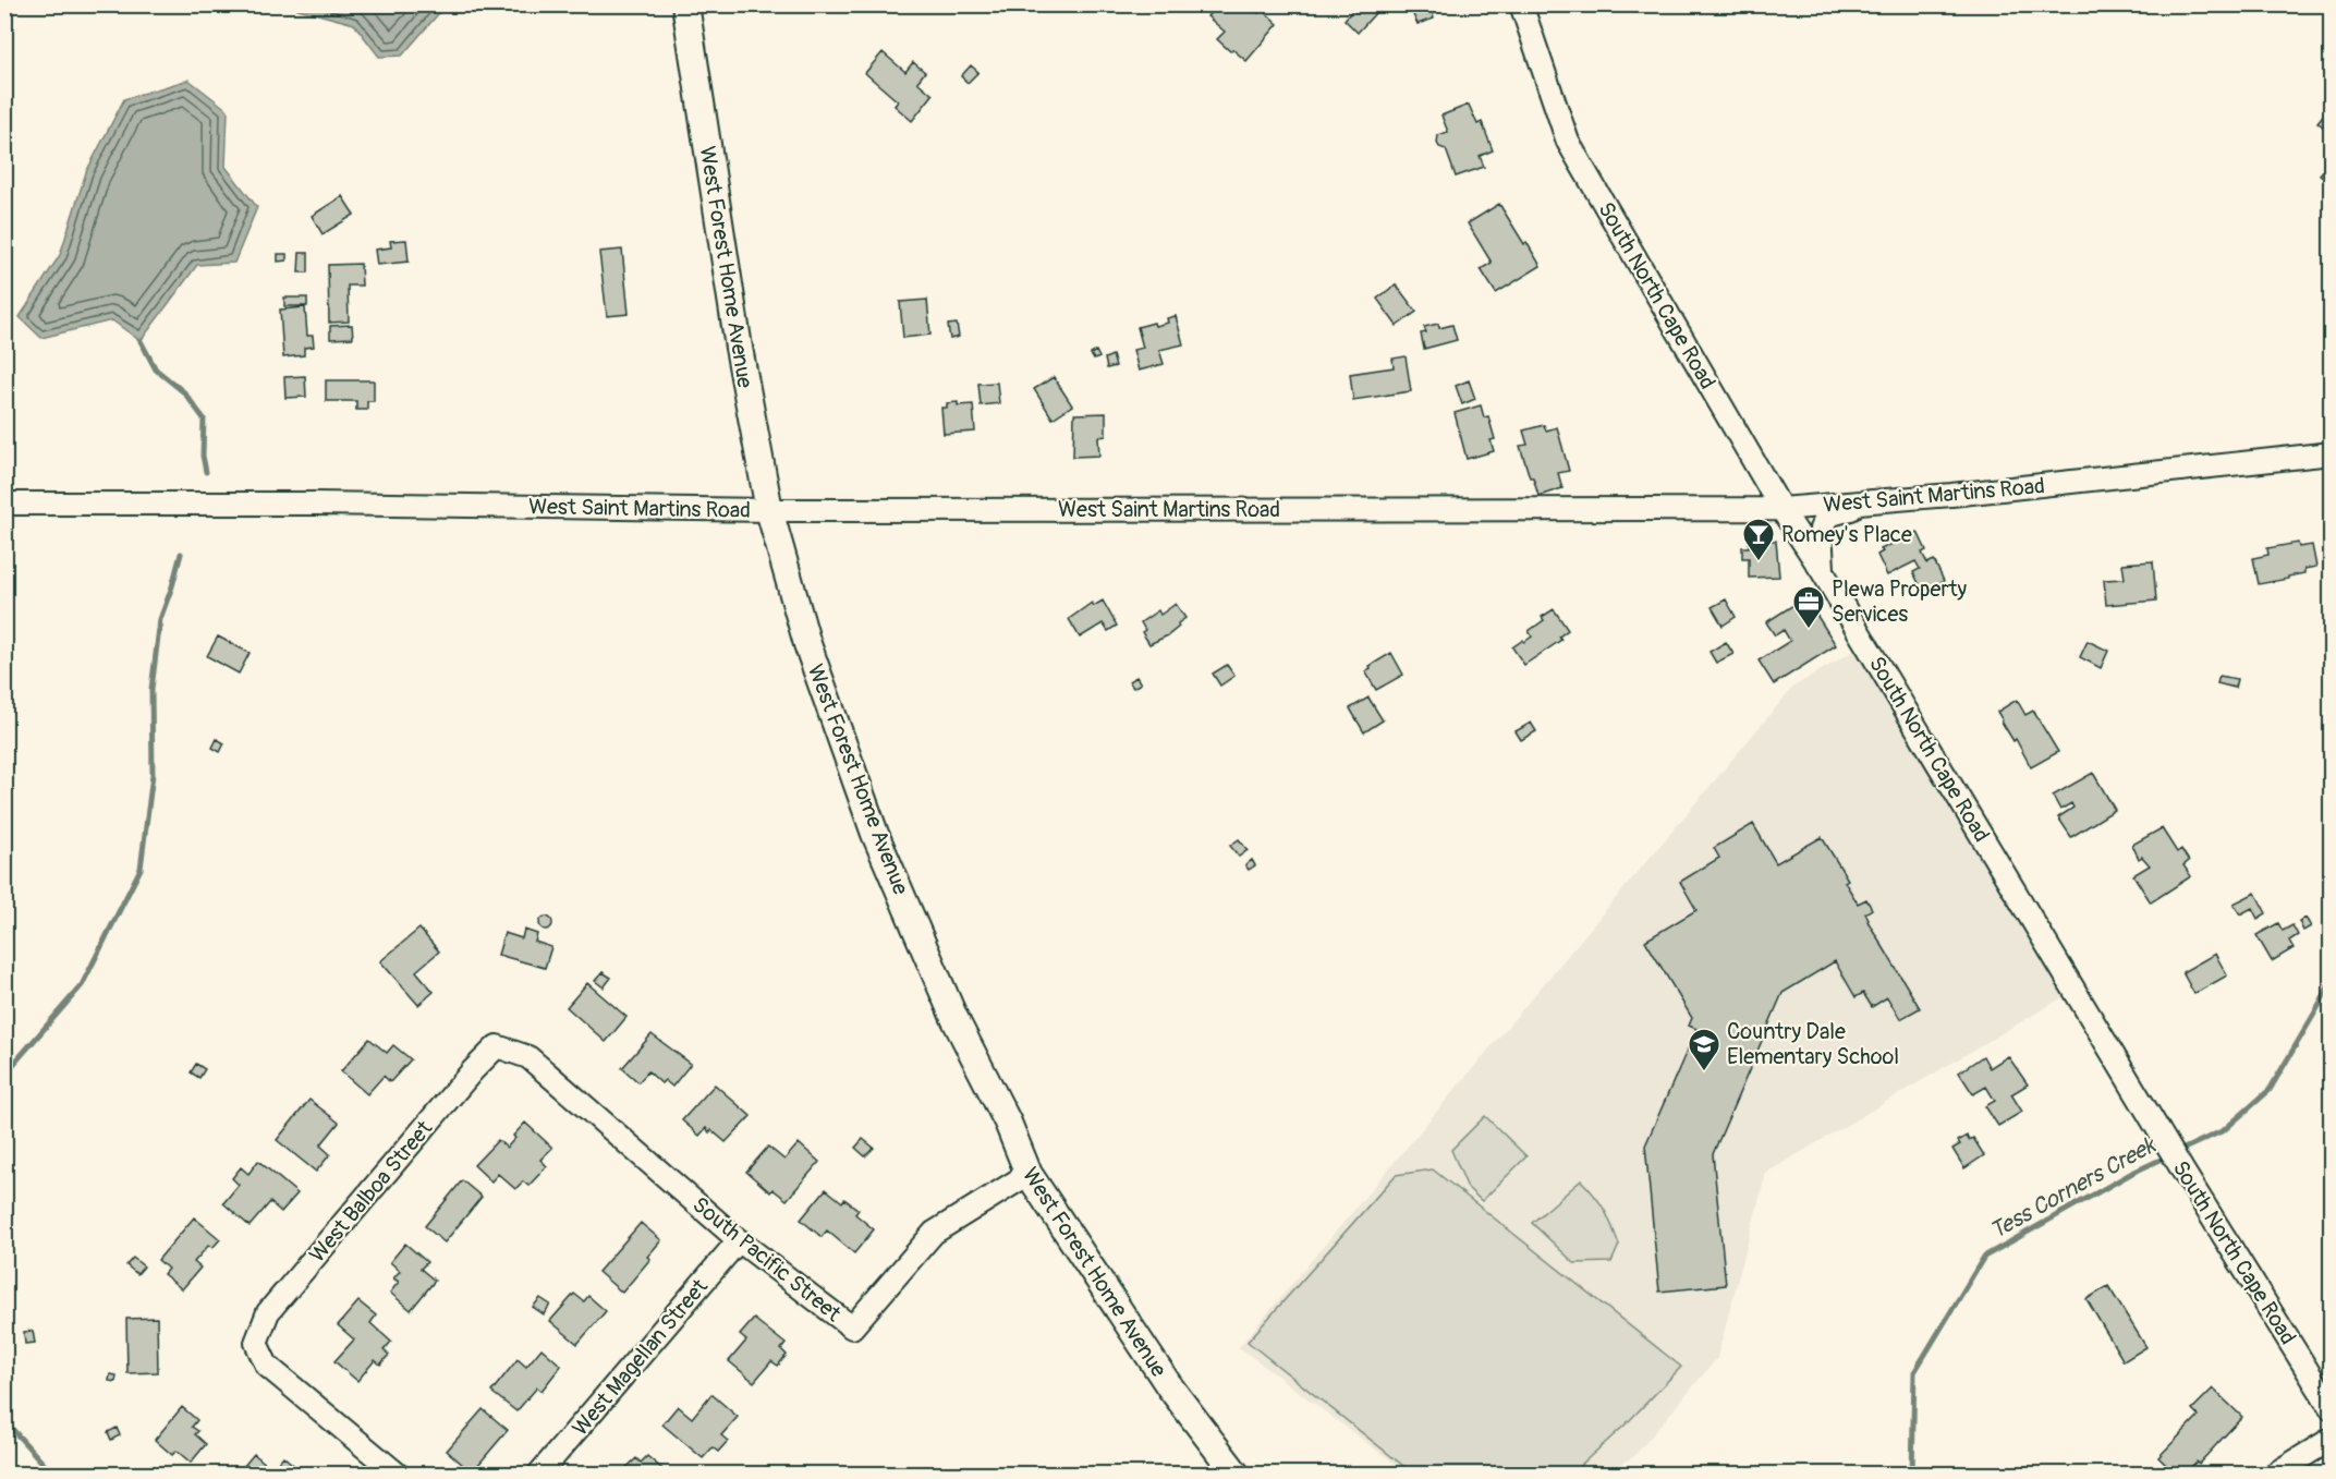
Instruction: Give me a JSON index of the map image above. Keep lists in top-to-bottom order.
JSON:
{
  "streets": {
    "main road": ["West Forest Home Avenue"],
    "street": [
      "South North Cape Road",
      "West Saint Martins Road",
      "West Balboa Street",
      "South Pacific Street",
      "West Magellan Street"
    ]
  },
  "crossings": [
    ["West Forest Home Avenue", "West Saint Martins Road"],
    ["West Forest Home Avenue", "South Pacific Street"],
    ["South North Cape Road", "West Saint Martins Road"],
    ["West Balboa Street", "South Pacific Street"],
    ["South Pacific Street", "West Magellan Street"]
  ],
  "water": ["Tess Corners Creek"],
  "places": {
    "bar": ["Romey's Place"],
    "office": ["Plewa Property Services"],
    "school or university": ["Country Dale Elementary School"]
  }
}
